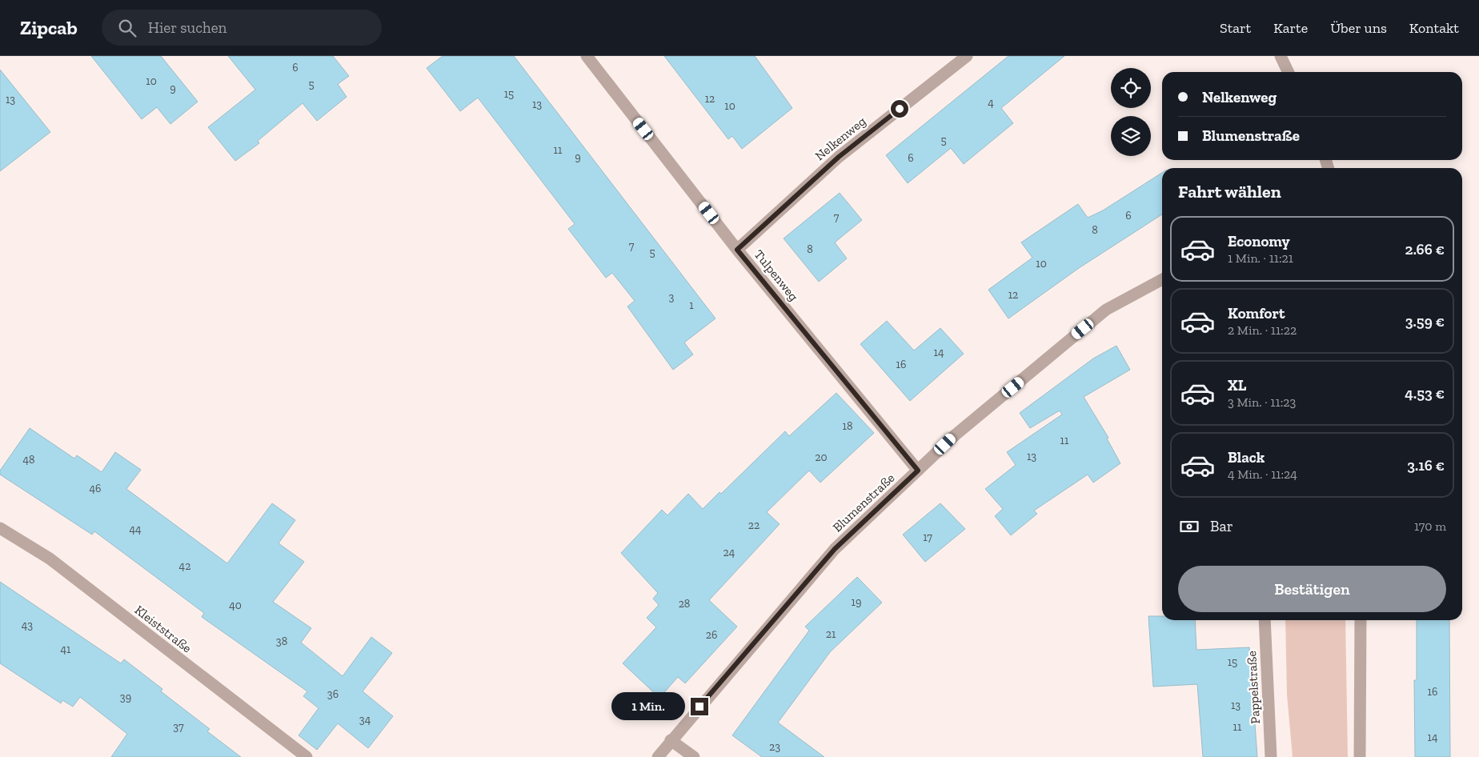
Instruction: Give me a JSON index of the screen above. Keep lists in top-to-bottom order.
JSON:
{
  "streets": {
    "street": [
      "Nelkenweg",
      "Tulpenweg",
      "Blumenstraße",
      "Kleiststraße",
      "Pappelstraße"
    ]
  },
  "crossings": [
    ["Nelkenweg", "Tulpenweg"],
    ["Tulpenweg", "Blumenstraße"]
  ],
  "house_numbers": [
    "6",
    "10",
    "5",
    "9",
    "15",
    "12",
    "13",
    "4",
    "13",
    "10",
    "5",
    "11",
    "9",
    "6",
    "6",
    "7",
    "8",
    "7",
    "8",
    "5",
    "10",
    "12",
    "3",
    "1",
    "14",
    "16",
    "18",
    "11",
    "13",
    "20",
    "48",
    "46",
    "22",
    "44",
    "17",
    "24",
    "42",
    "19",
    "28",
    "40",
    "43",
    "21",
    "26",
    "38",
    "41",
    "15",
    "16",
    "36",
    "39",
    "13",
    "34",
    "37",
    "11",
    "14",
    "23"
  ],
  "page": {
    "header": "Zipcab",
    "search": "Hier suchen",
    "nav": [
      "Start",
      "Karte",
      "Über uns",
      "Kontakt"
    ],
    "banner": ["Nelkenweg", "Blumenstraße"],
    "heading": "Fahrt wählen",
    "list": [
      {
        "name": "Economy",
        "note": "1 Min. · 11:21",
        "value": "2.66 €"
      },
      {
        "name": "Komfort",
        "note": "2 Min. · 11:22",
        "value": "3.59 €"
      },
      {
        "name": "XL",
        "note": "3 Min. · 11:23",
        "value": "4.53 €"
      },
      {
        "name": "Black",
        "note": "4 Min. · 11:24",
        "value": "3.16 €"
      }
    ],
    "pay": ["Bar", "170 m"],
    "buttons": "Bestätigen",
    "bubble": "1 Min."
  }
}
